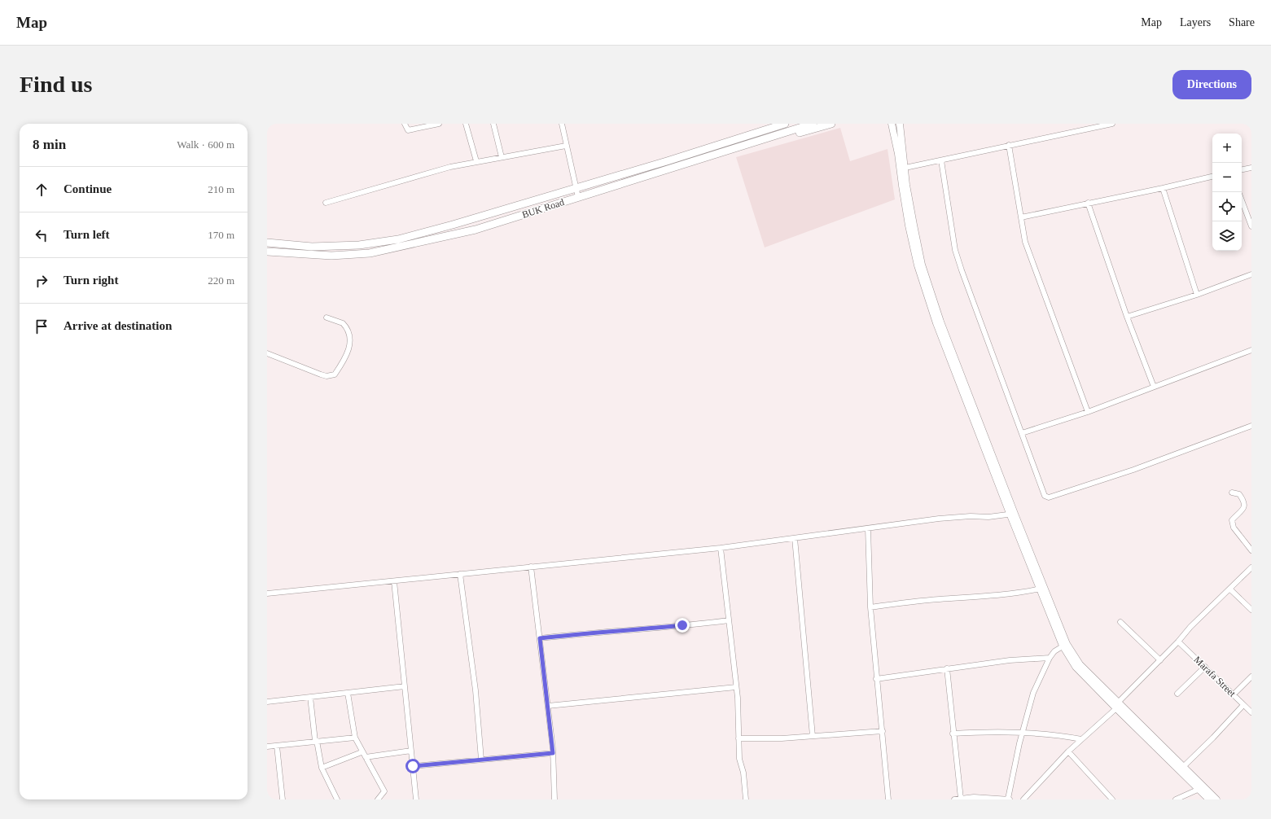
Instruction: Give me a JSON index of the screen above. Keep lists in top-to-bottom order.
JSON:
{
  "streets": {
    "main road": ["BUK Road"],
    "street": ["Marafa Street"]
  },
  "page": {
    "header": "Map",
    "nav": ["Map", "Layers", "Share"],
    "buttons": "Directions",
    "title": "Find us",
    "heading": ["8 min", "Walk · 600 m"],
    "map_buttons": ["+", "−"],
    "list": [
      ["Continue", "210 m"],
      ["Turn left", "170 m"],
      ["Turn right", "220 m"],
      "Arrive at destination"
    ]
  }
}
